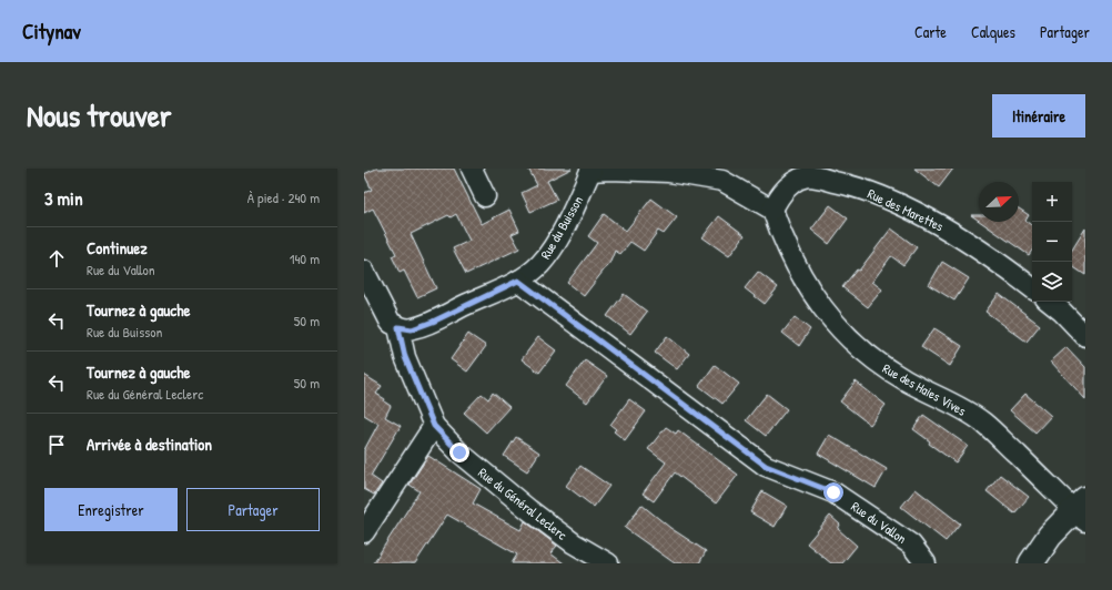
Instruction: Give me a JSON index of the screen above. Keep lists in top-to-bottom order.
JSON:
{
  "streets": {
    "street": [
      "Rue des Marettes",
      "Rue du Buisson",
      "Rue des Haies Vives",
      "Rue du Général Leclerc",
      "Rue du Vallon"
    ]
  },
  "crossings": [
    ["Rue des Marettes", "Rue des Haies Vives"],
    ["Rue du Buisson", "Rue du Général Leclerc"],
    ["Rue du Buisson", "Rue du Vallon"]
  ],
  "north": "top right",
  "page": {
    "header": "Citynav",
    "nav": ["Carte", "Calques", "Partager"],
    "title": "Nous trouver",
    "buttons": [
      "Itinéraire",
      ["Enregistrer", "Partager"]
    ],
    "heading": ["3 min", "À pied · 240 m"],
    "map_buttons": ["+", "−"],
    "list": [
      ["Continuez", "Rue du Vallon", "140 m"],
      ["Tournez à gauche", "Rue du Buisson", "50 m"],
      ["Tournez à gauche", "Rue du Général Leclerc", "50 m"],
      "Arrivée à destination"
    ]
  }
}
